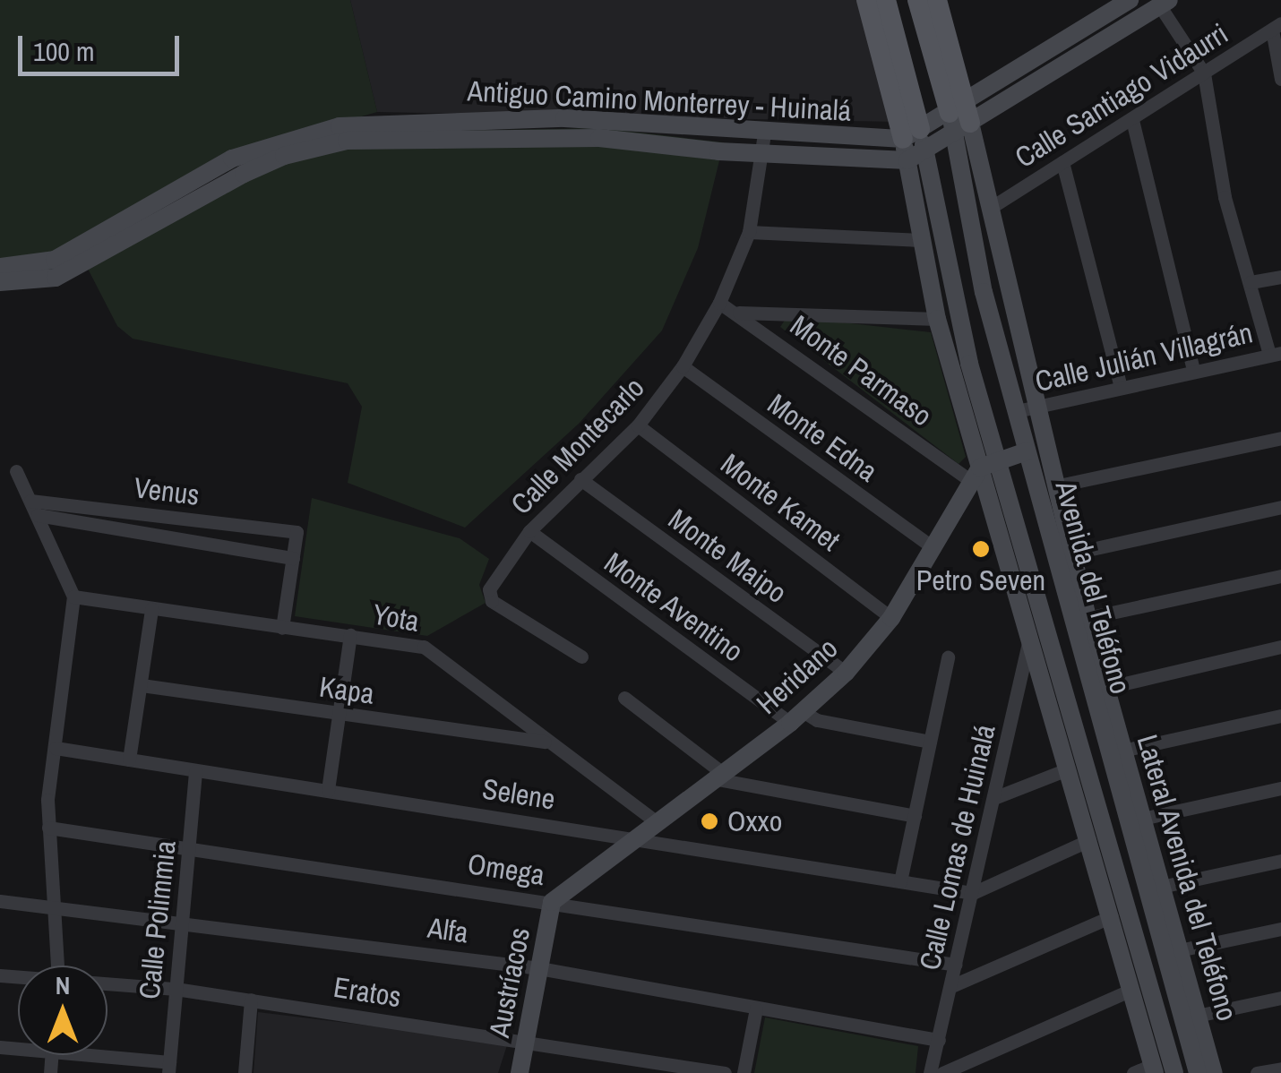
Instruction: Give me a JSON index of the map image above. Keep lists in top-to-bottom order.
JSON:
{
  "streets": {
    "street": [
      "Calle Santiago Vidaurri",
      "Antiguo Camino Monterrey - Huinalá",
      "Calle Julián Villagrán",
      "Monte Parmaso",
      "Monte Edna",
      "Calle Montecarlo",
      "Venus",
      "Monte Kamet",
      "Monte Maipo",
      "Avenida del Teléfono",
      "Monte Aventino",
      "Yota",
      "Heridano",
      "Kapa",
      "Selene",
      "Calle Lomas de Huinalá",
      "Omega",
      "Lateral Avenida del Teléfono",
      "Calle Polimmia",
      "Alfa",
      "Austríacos",
      "Eratos"
    ]
  },
  "crossings": [
    ["Calle Santiago Vidaurri", "Lateral Avenida del Teléfono"],
    ["Antiguo Camino Monterrey - Huinalá", "Calle Montecarlo"],
    ["Antiguo Camino Monterrey - Huinalá", "Avenida del Teléfono"],
    ["Calle Julián Villagrán", "Avenida del Teléfono"],
    ["Calle Julián Villagrán", "Lateral Avenida del Teléfono"],
    ["Monte Parmaso", "Calle Montecarlo"],
    ["Monte Parmaso", "Heridano"],
    ["Monte Edna", "Calle Montecarlo"],
    ["Monte Edna", "Heridano"],
    ["Calle Montecarlo", "Monte Kamet"],
    ["Calle Montecarlo", "Monte Maipo"],
    ["Calle Montecarlo", "Monte Aventino"],
    ["Monte Kamet", "Heridano"],
    ["Monte Maipo", "Heridano"],
    ["Avenida del Teléfono", "Lateral Avenida del Teléfono"],
    ["Monte Aventino", "Heridano"],
    ["Yota", "Heridano"],
    ["Yota", "Kapa"],
    ["Heridano", "Selene"],
    ["Heridano", "Omega"],
    ["Heridano", "Austríacos"],
    ["Selene", "Calle Lomas de Huinalá"],
    ["Selene", "Calle Polimmia"],
    ["Calle Lomas de Huinalá", "Omega"],
    ["Calle Lomas de Huinalá", "Alfa"],
    ["Omega", "Calle Polimmia"],
    ["Omega", "Austríacos"],
    ["Calle Polimmia", "Alfa"],
    ["Calle Polimmia", "Eratos"],
    ["Alfa", "Austríacos"],
    ["Austríacos", "Eratos"]
  ],
  "places": ["Petro Seven", "Oxxo"],
  "scale_bar": "100 m",
  "north": "top"
}
